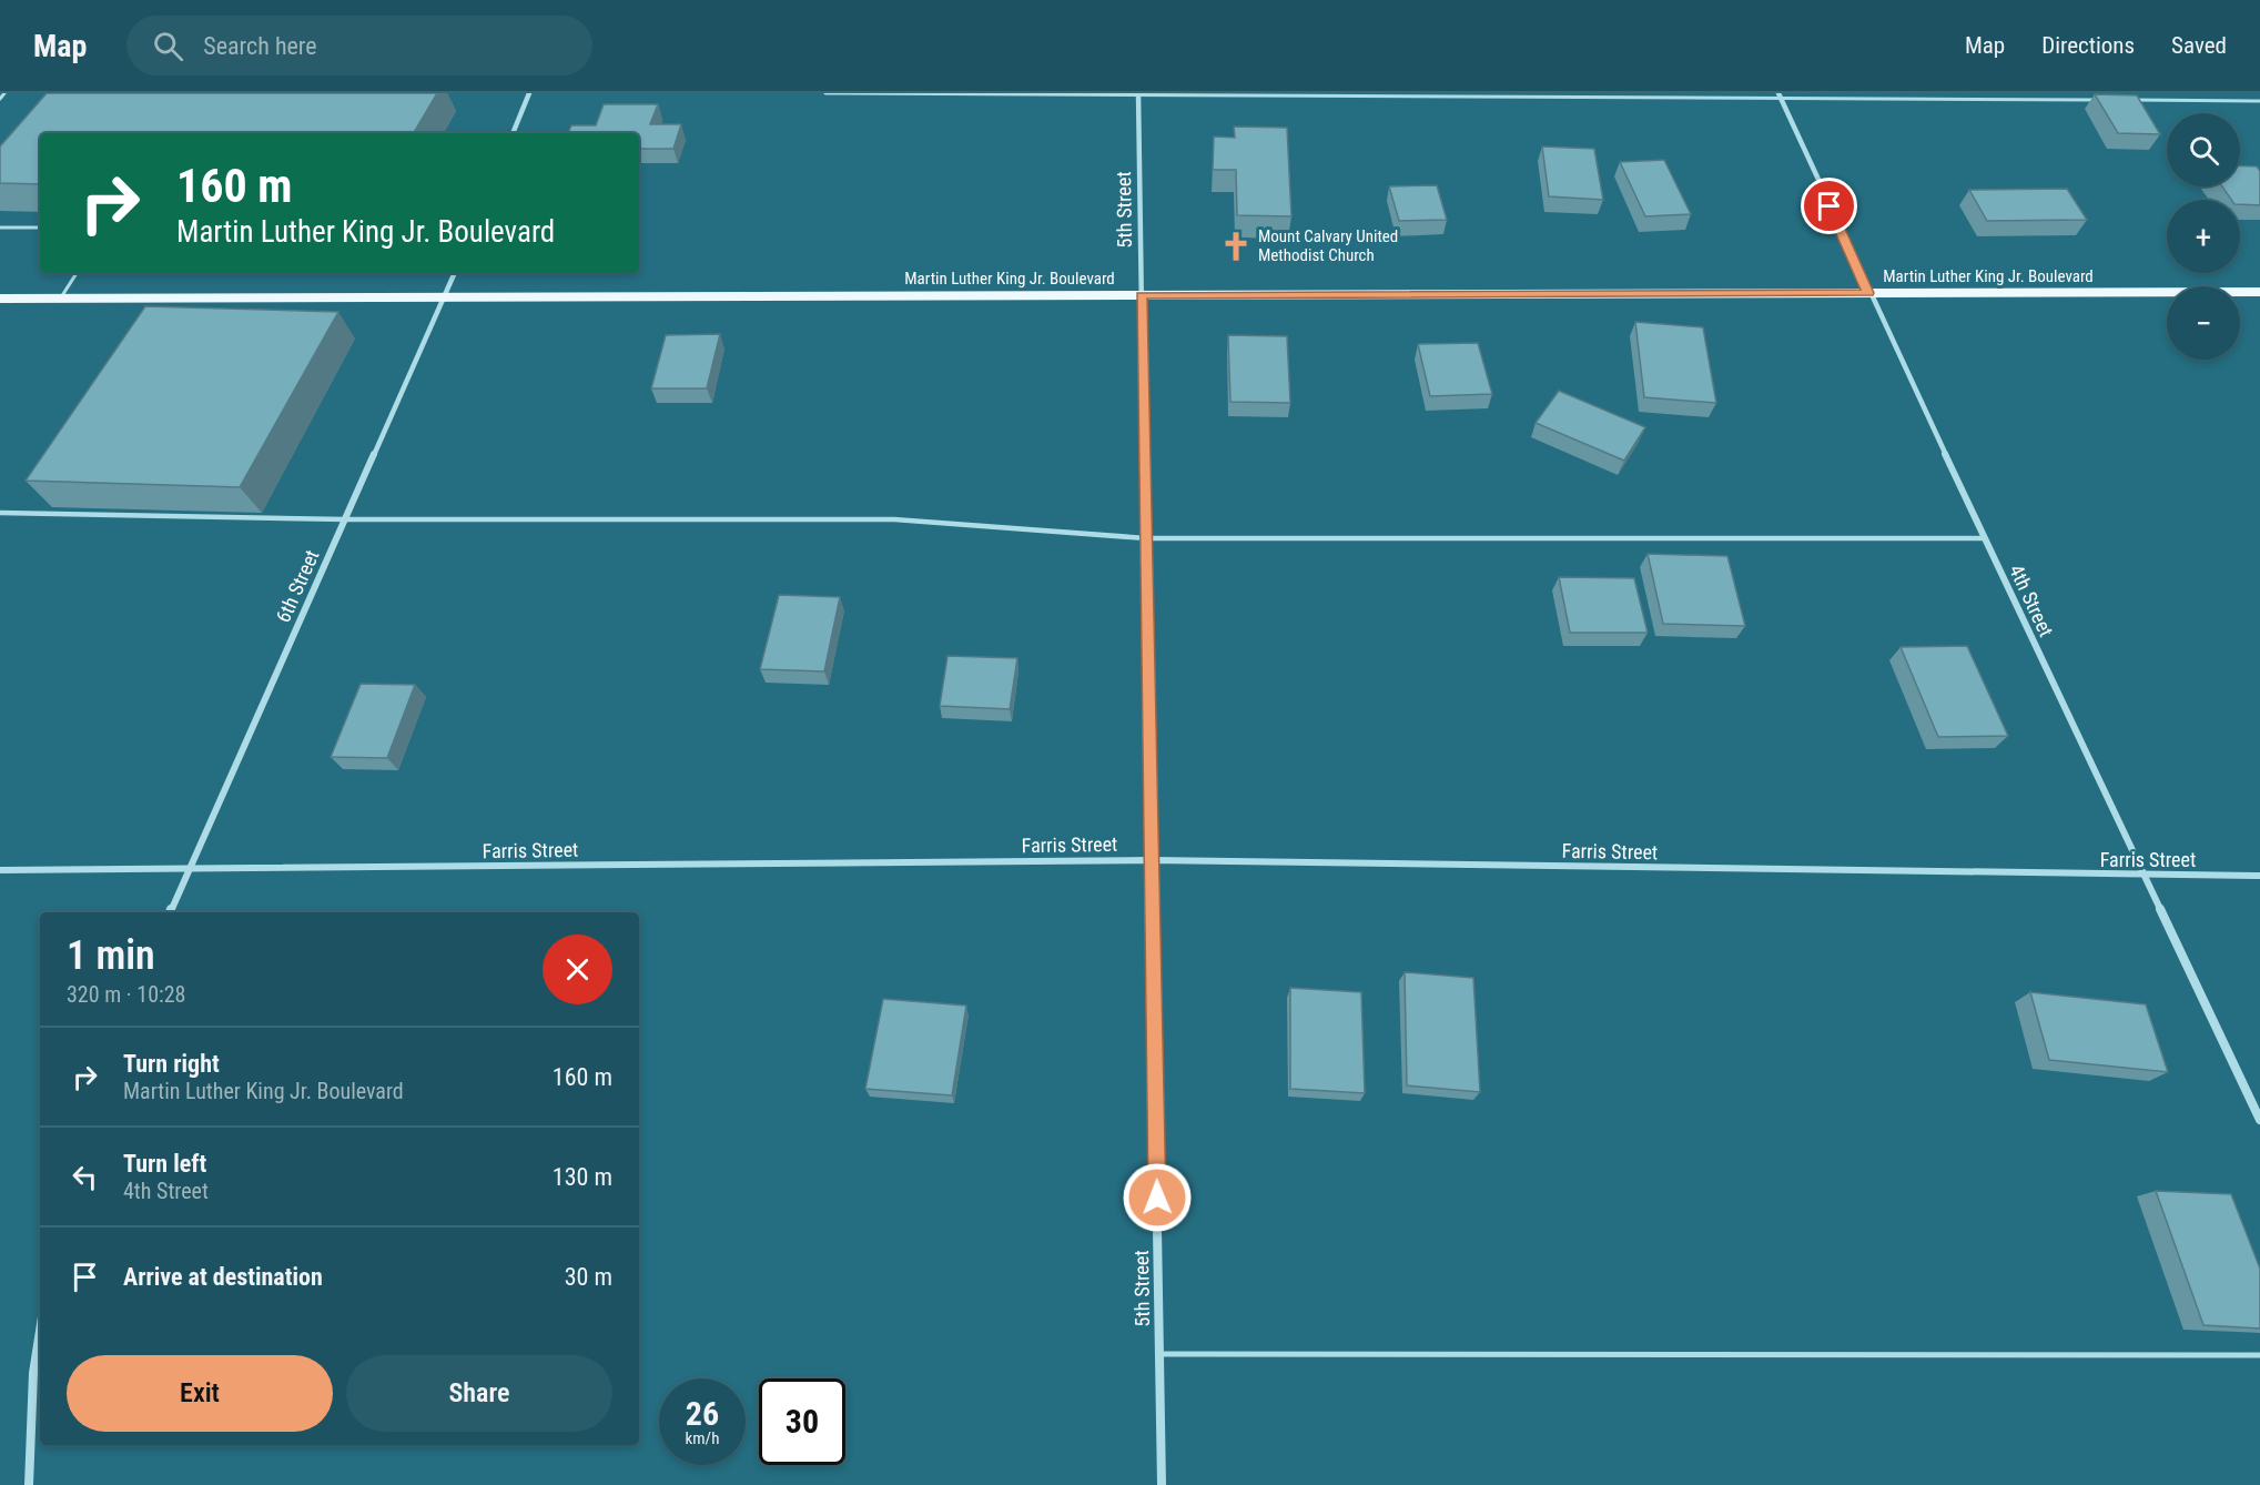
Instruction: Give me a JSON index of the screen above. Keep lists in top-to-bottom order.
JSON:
{
  "streets": {
    "main road": ["Martin Luther King Jr. Boulevard"],
    "street": [
      "5th Street",
      "6th Street",
      "4th Street",
      "Farris Street"
    ]
  },
  "crossings": [
    ["5th Street", "Martin Luther King Jr. Boulevard"],
    ["5th Street", "Farris Street"],
    ["Martin Luther King Jr. Boulevard", "6th Street"],
    ["Martin Luther King Jr. Boulevard", "4th Street"],
    ["6th Street", "Farris Street"],
    ["4th Street", "Farris Street"]
  ],
  "places": {
    "church": ["Mount Calvary United Methodist Church"]
  },
  "page": {
    "header": "Map",
    "search": "Search here",
    "nav": ["Map", "Directions", "Saved"],
    "map_buttons": ["+", "−"],
    "turn": ["160 m", "Martin Luther King Jr. Boulevard"],
    "heading": ["1 min", "320 m · 10:28"],
    "list": [
      {
        "name": "Turn right",
        "note": "Martin Luther King Jr. Boulevard",
        "value": "160 m"
      },
      {
        "name": "Turn left",
        "note": "4th Street",
        "value": "130 m"
      },
      {
        "name": "Arrive at destination",
        "value": "30 m"
      }
    ],
    "buttons": ["Exit", "Share"],
    "speed": "26 km/h",
    "limit": "30"
  }
}
